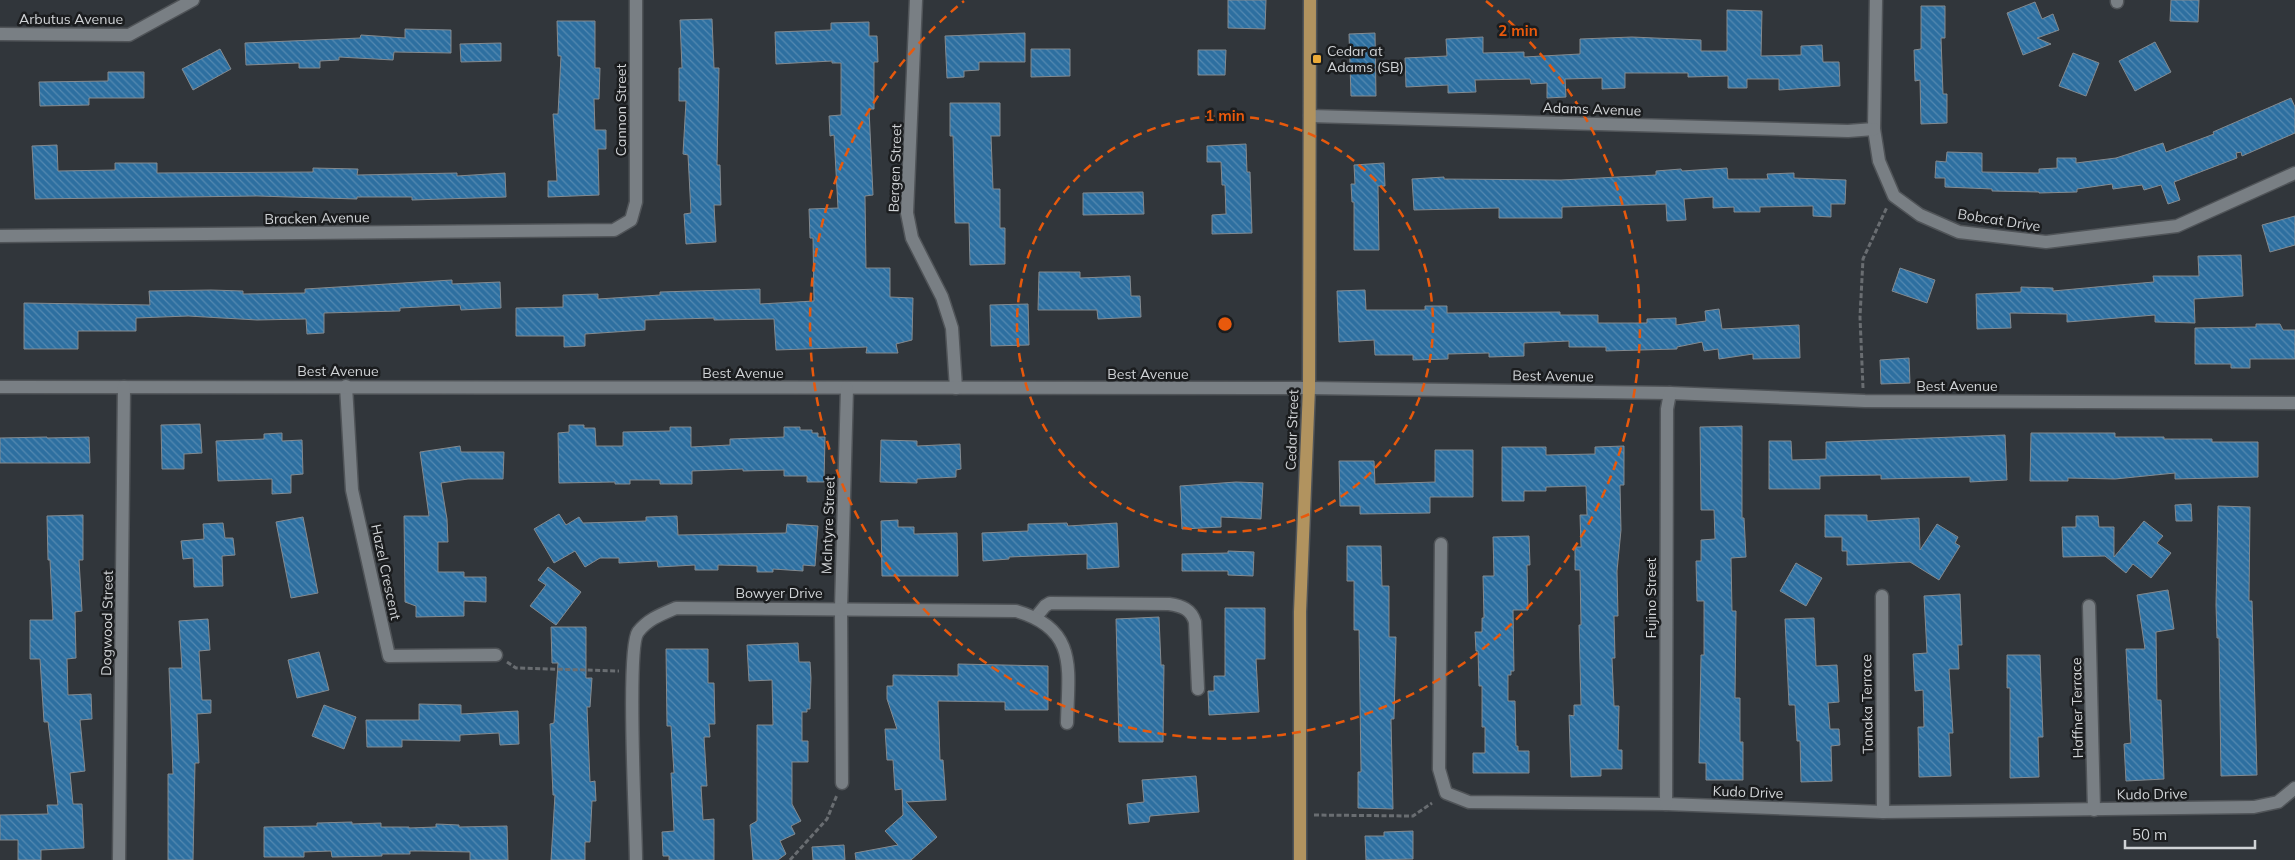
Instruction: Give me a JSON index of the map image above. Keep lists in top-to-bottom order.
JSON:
{
  "streets": {
    "main road": ["Cedar Street"],
    "street": [
      "Arbutus Avenue",
      "Adams Avenue",
      "Cannon Street",
      "Bergen Street",
      "Bracken Avenue",
      "Bobcat Drive",
      "Best Avenue",
      "McIntyre Street",
      "Hazel Crescent",
      "Bowyer Drive",
      "Fujino Street",
      "Dogwood Street",
      "Tanaka Terrace",
      "Haffner Terrace",
      "Kudo Drive"
    ]
  },
  "crossings": [
    ["Adams Avenue", "Cedar Street"],
    ["Cannon Street", "Bracken Avenue"],
    ["Bergen Street", "Best Avenue"],
    ["Best Avenue", "Cedar Street"],
    ["Best Avenue", "McIntyre Street"],
    ["Best Avenue", "Hazel Crescent"],
    ["Best Avenue", "Fujino Street"],
    ["Best Avenue", "Dogwood Street"],
    ["McIntyre Street", "Bowyer Drive"],
    ["Fujino Street", "Kudo Drive"],
    ["Tanaka Terrace", "Kudo Drive"],
    ["Haffner Terrace", "Kudo Drive"]
  ],
  "places": {
    "transit": ["Cedar at Adams (SB)"]
  },
  "scale_bar": "50 m",
  "rings": ["2 min", "1 min"]
}
